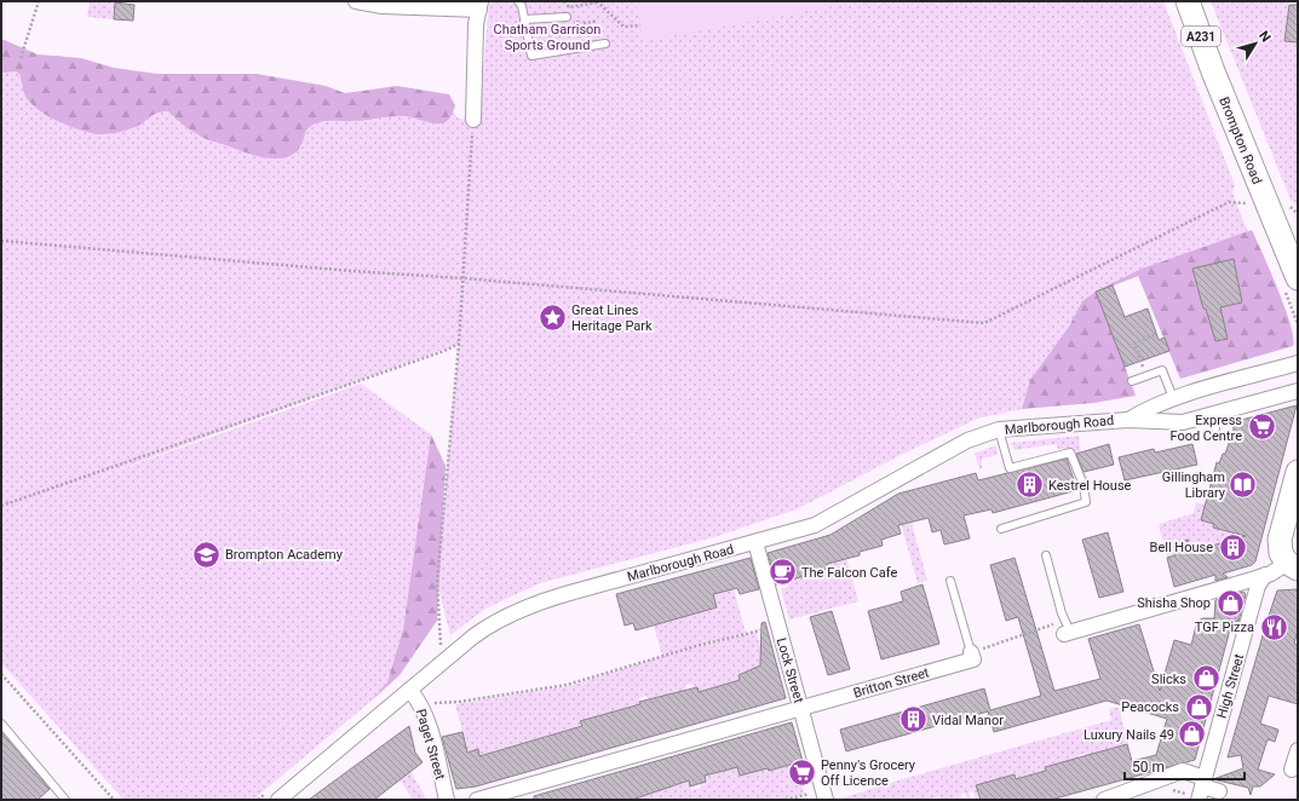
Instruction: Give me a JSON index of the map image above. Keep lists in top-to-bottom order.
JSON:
{
  "streets": {
    "main road": ["A231", "Brompton Road"],
    "street": [
      "Marlborough Road",
      "Lock Street",
      "Britton Street",
      "High Street",
      "Paget Street"
    ]
  },
  "crossings": [
    ["Marlborough Road", "Lock Street"],
    ["Marlborough Road", "Paget Street"],
    ["Lock Street", "Britton Street"]
  ],
  "parks": ["Chatham Garrison Sports Ground"],
  "places": {
    "place": ["Great Lines Heritage Park"],
    "supermarket": ["Express Food Centre", "Penny's Grocery Off Licence"],
    "library": ["Gillingham Library"],
    "building": ["Kestrel House", "Bell House", "Vidal Manor"],
    "school or university": ["Brompton Academy"],
    "cafe": ["The Falcon Cafe"],
    "shop": [
      "Shisha Shop",
      "Slicks",
      "Peacocks",
      "Luxury Nails 49"
    ],
    "restaurant": ["TGF Pizza"]
  },
  "scale_bar": "50 m",
  "north": "top right"
}
